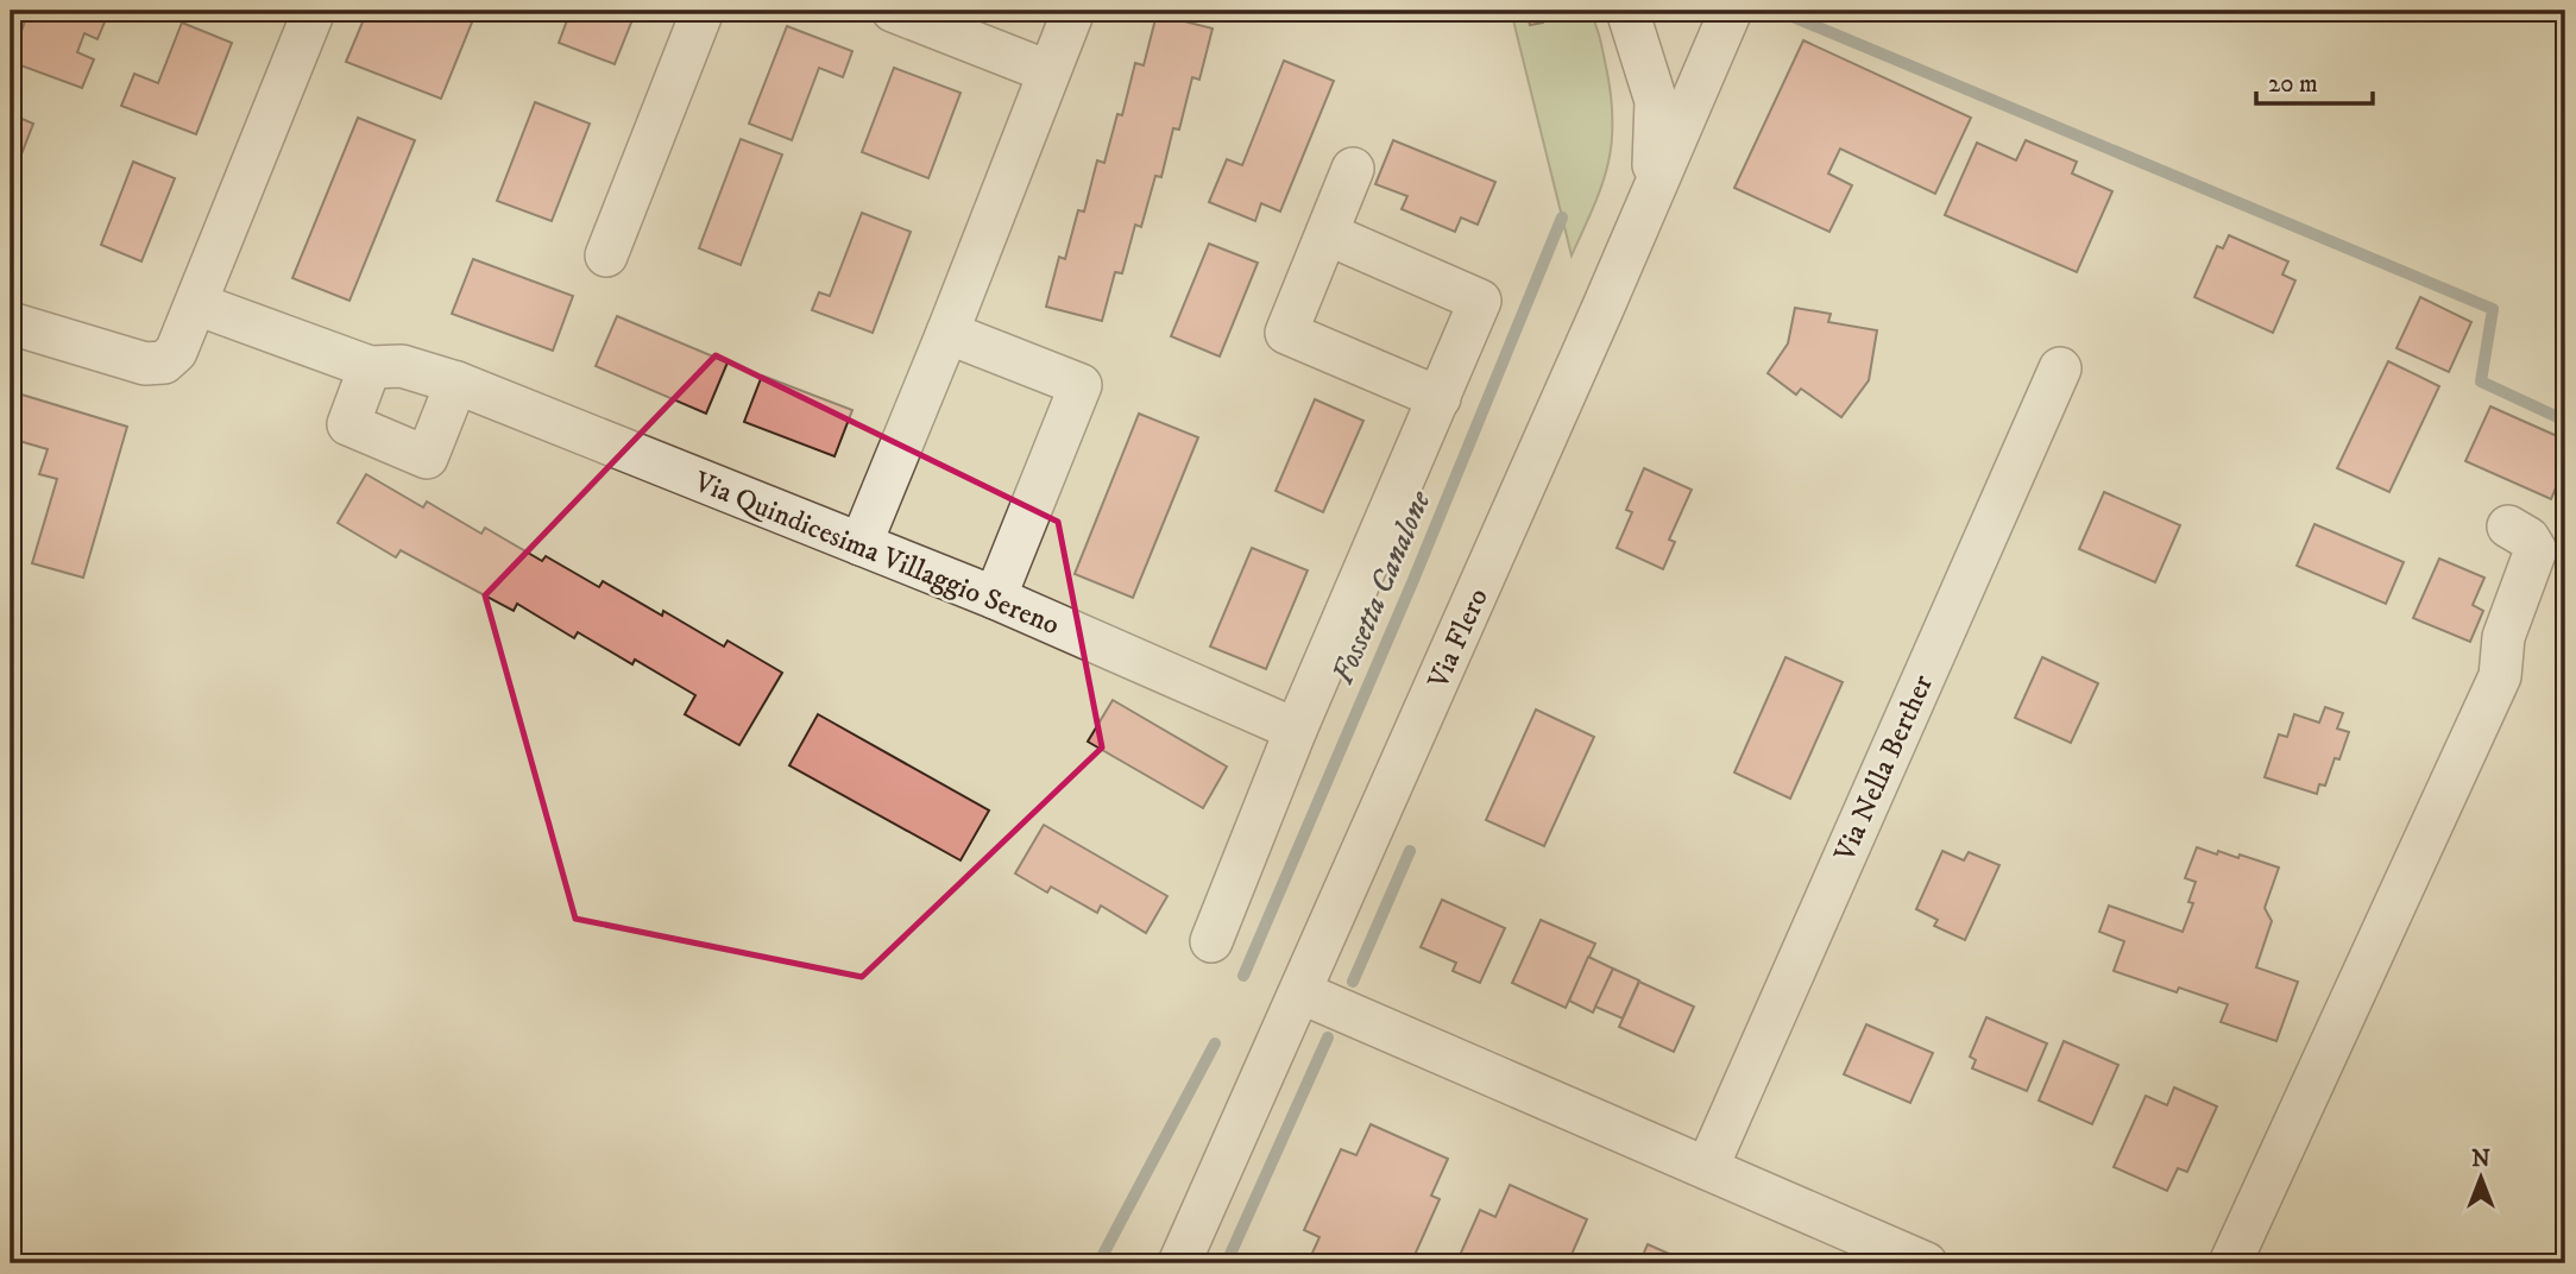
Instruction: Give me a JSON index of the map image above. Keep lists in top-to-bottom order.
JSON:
{
  "streets": {
    "street": ["Via Quindicesima Villaggio Sereno", "Via Flero", "Via Nella Berther"]
  },
  "water": ["Fossetta Canalone"],
  "scale_bar": "20 m",
  "north": "top"
}
